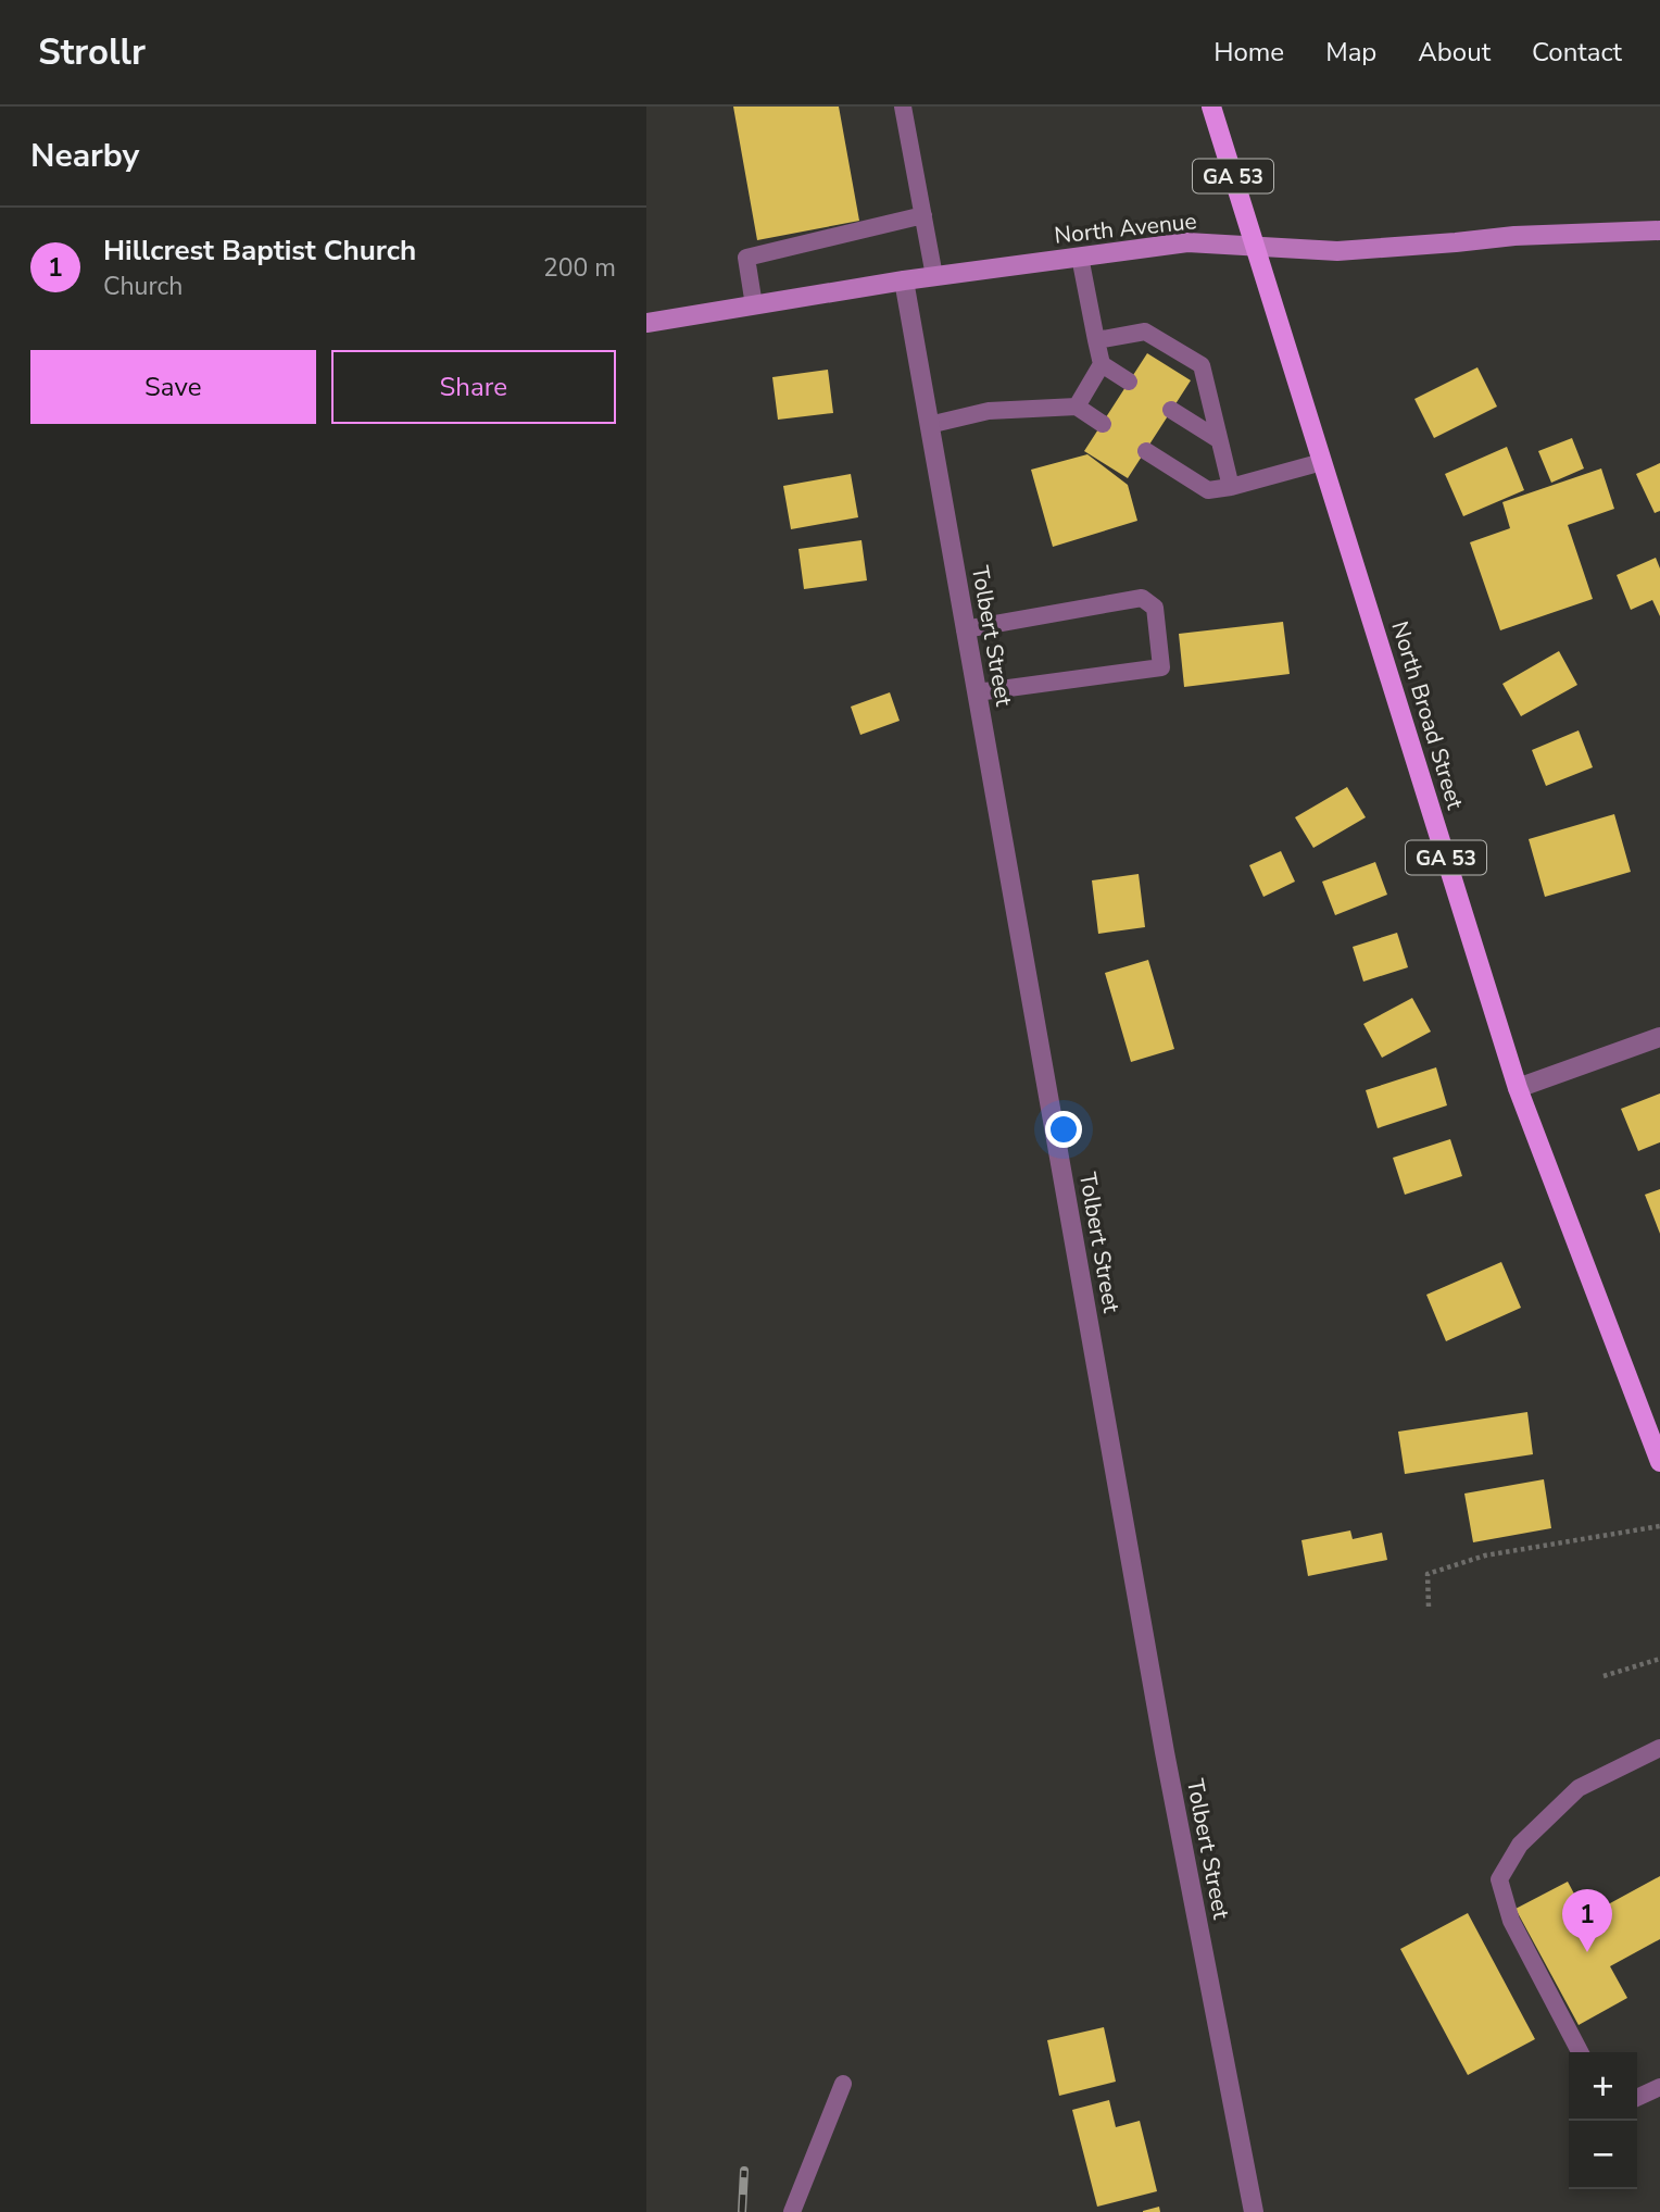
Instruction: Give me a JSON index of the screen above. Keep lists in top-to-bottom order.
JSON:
{
  "streets": {
    "main road": ["GA 53", "North Broad Street"],
    "street": ["North Avenue", "Tolbert Street"]
  },
  "crossings": [
    ["North Avenue", "Tolbert Street"],
    ["North Avenue", "North Broad Street"]
  ],
  "page": {
    "header": "Strollr",
    "nav": [
      "Home",
      "Map",
      "About",
      "Contact"
    ],
    "heading": "Nearby",
    "list": [
      {
        "mark": "1",
        "name": "Hillcrest Baptist Church",
        "note": "Church",
        "value": "200 m"
      }
    ],
    "buttons": ["Save", "Share"],
    "pins": "1",
    "map_buttons": ["+", "−"]
  }
}
